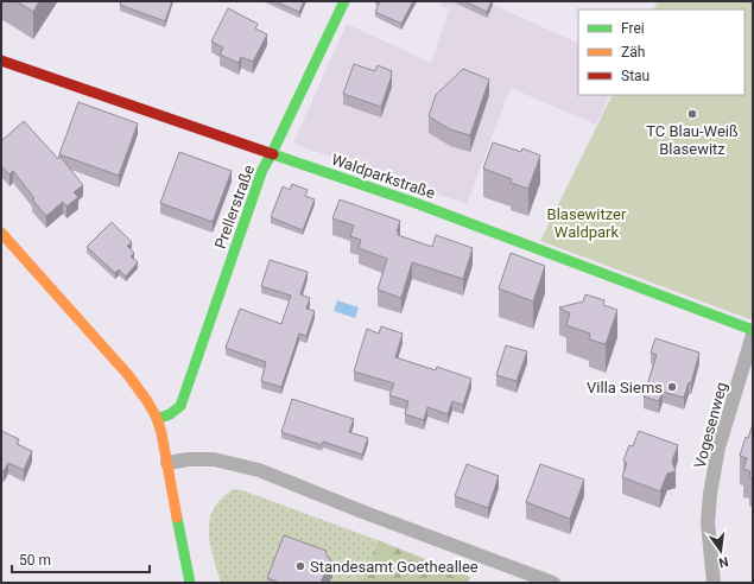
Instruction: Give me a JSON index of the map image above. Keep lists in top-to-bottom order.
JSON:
{
  "streets": {
    "street": ["Waldparkstraße", "Prellerstraße", "Vogesenweg"]
  },
  "crossings": [
    ["Waldparkstraße", "Prellerstraße"],
    ["Waldparkstraße", "Vogesenweg"]
  ],
  "parks": ["Blasewitzer Waldpark"],
  "places": ["TC Blau-Weiß Blasewitz", "Villa Siems", "Standesamt Goetheallee"],
  "legend": ["Frei", "Zäh", "Stau"],
  "scale_bar": "50 m",
  "north": "bottom"
}
